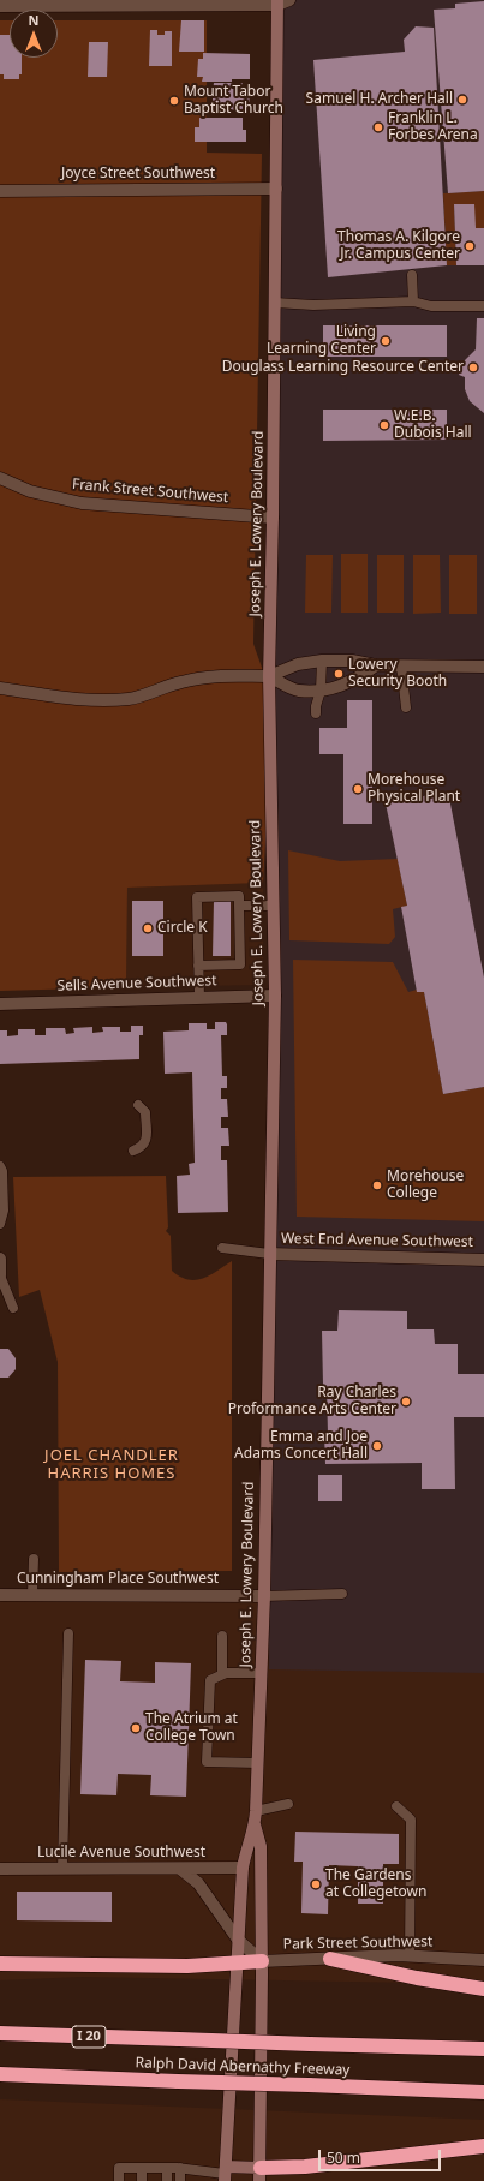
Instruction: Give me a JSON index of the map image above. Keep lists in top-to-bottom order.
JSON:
{
  "streets": {
    "highway": ["I 20", "Ralph David Abernathy Freeway"],
    "main road": ["Joseph E. Lowery Boulevard"],
    "street": [
      "Joyce Street Southwest",
      "Frank Street Southwest",
      "Sells Avenue Southwest",
      "West End Avenue Southwest",
      "Cunningham Place Southwest",
      "Lucile Avenue Southwest",
      "Park Street Southwest"
    ]
  },
  "crossings": [
    ["Joyce Street Southwest", "Joseph E. Lowery Boulevard"],
    ["Frank Street Southwest", "Joseph E. Lowery Boulevard"],
    ["Joseph E. Lowery Boulevard", "Sells Avenue Southwest"],
    ["Joseph E. Lowery Boulevard", "West End Avenue Southwest"],
    ["Joseph E. Lowery Boulevard", "Cunningham Place Southwest"],
    ["Joseph E. Lowery Boulevard", "Lucile Avenue Southwest"],
    ["Joseph E. Lowery Boulevard", "Park Street Southwest"]
  ],
  "districts": ["JOEL CHANDLER HARRIS HOMES"],
  "places": [
    "Samuel H. Archer Hall",
    "Mount Tabor Baptist Church",
    "Franklin L. Forbes Arena",
    "Thomas A. Kilgore Jr. Campus Center",
    "Living Learning Center",
    "Douglass Learning Resource Center",
    "W.E.B. Dubois Hall",
    "Lowery Security Booth",
    "Morehouse Physical Plant",
    "Circle K",
    "Morehouse College",
    "Ray Charles Proformance Arts Center",
    "Emma and Joe Adams Concert Hall",
    "The Atrium at College Town",
    "The Gardens at Collegetown"
  ],
  "scale_bar": "50 m",
  "north": "top"
}
